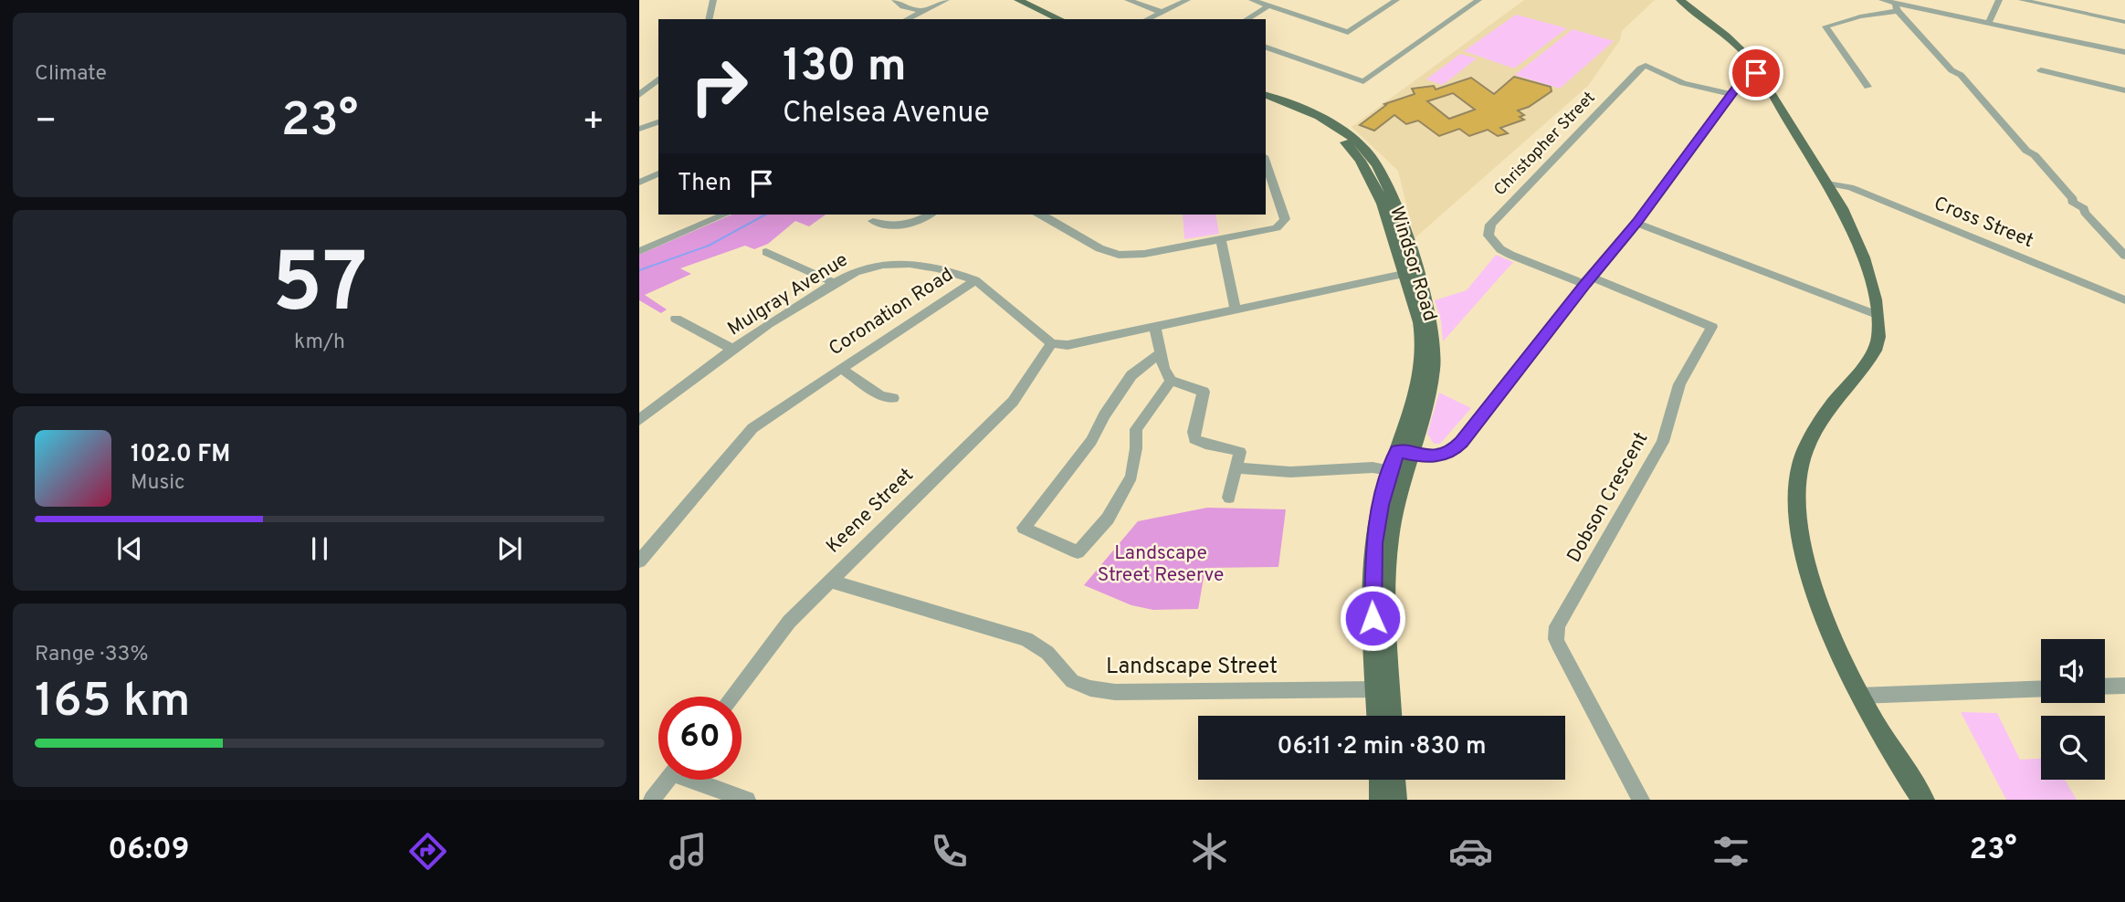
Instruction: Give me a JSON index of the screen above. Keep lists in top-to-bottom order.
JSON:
{
  "streets": {
    "main road": ["Windsor Road"],
    "street": [
      "Christopher Street",
      "Cross Street",
      "Mulgray Avenue",
      "Coronation Road",
      "Dobson Crescent",
      "Keene Street",
      "Landscape Street"
    ]
  },
  "crossings": [
    ["Christopher Street", "Dobson Crescent"],
    ["Windsor Road", "Landscape Street"],
    ["Mulgray Avenue", "Coronation Road"],
    ["Coronation Road", "Keene Street"],
    ["Keene Street", "Landscape Street"]
  ],
  "parks": ["Landscape Street Reserve"],
  "page": {
    "tile": [
      "Climate",
      ["57", "km/h"],
      ["Range · 33%", "165 km"]
    ],
    "turn": ["130 m", "Chelsea Avenue"],
    "heat": ["−", "23°", "+"],
    "then": "Then",
    "song": ["102.0 FM", "Music"],
    "limit": "60",
    "trip": "06:11 · 2 min · 830 m",
    "tabs": ["06:09", "23°"]
  }
}
